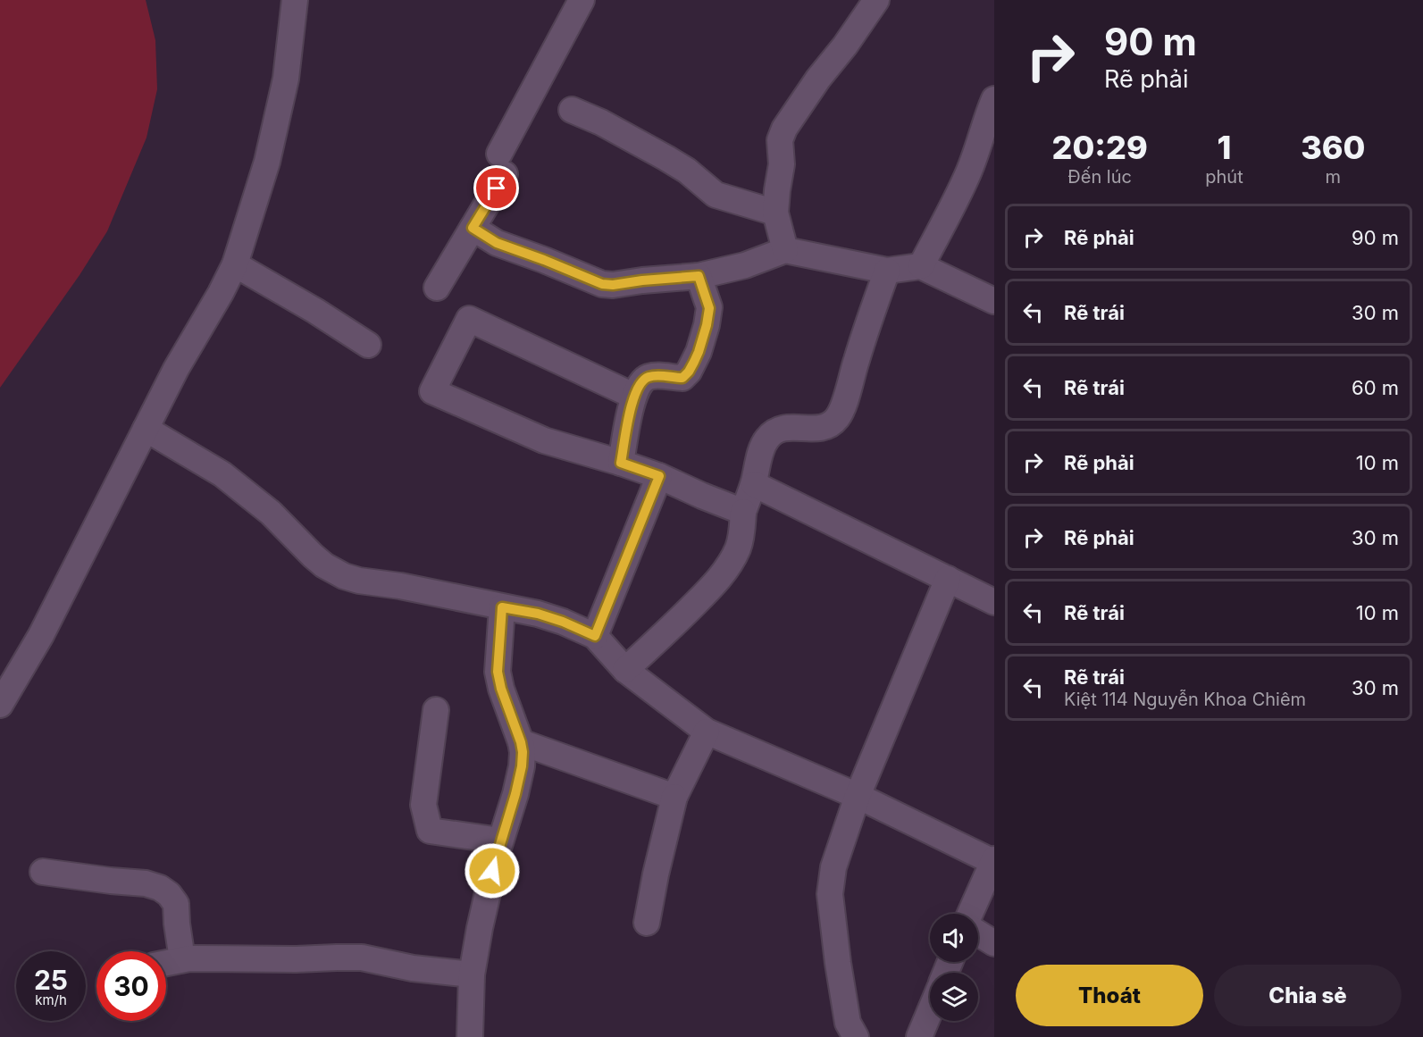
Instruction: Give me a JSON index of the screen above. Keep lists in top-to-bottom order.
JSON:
{
  "page": {
    "turn": ["90 m", "Rẽ phải"],
    "eta": [
      "20:29",
      "Đến lúc",
      "1",
      "phút",
      "360",
      "m"
    ],
    "list": [
      {
        "name": "Rẽ phải",
        "value": "90 m"
      },
      {
        "name": "Rẽ trái",
        "value": "30 m"
      },
      {
        "name": "Rẽ trái",
        "value": "60 m"
      },
      {
        "name": "Rẽ phải",
        "value": "10 m"
      },
      {
        "name": "Rẽ phải",
        "value": "30 m"
      },
      {
        "name": "Rẽ trái",
        "value": "10 m"
      },
      {
        "name": "Rẽ trái",
        "note": "Kiệt 114 Nguyễn Khoa Chiêm",
        "value": "30 m"
      }
    ],
    "speed": "25 km/h",
    "limit": "30",
    "buttons": ["Thoát", "Chia sẻ"]
  }
}
